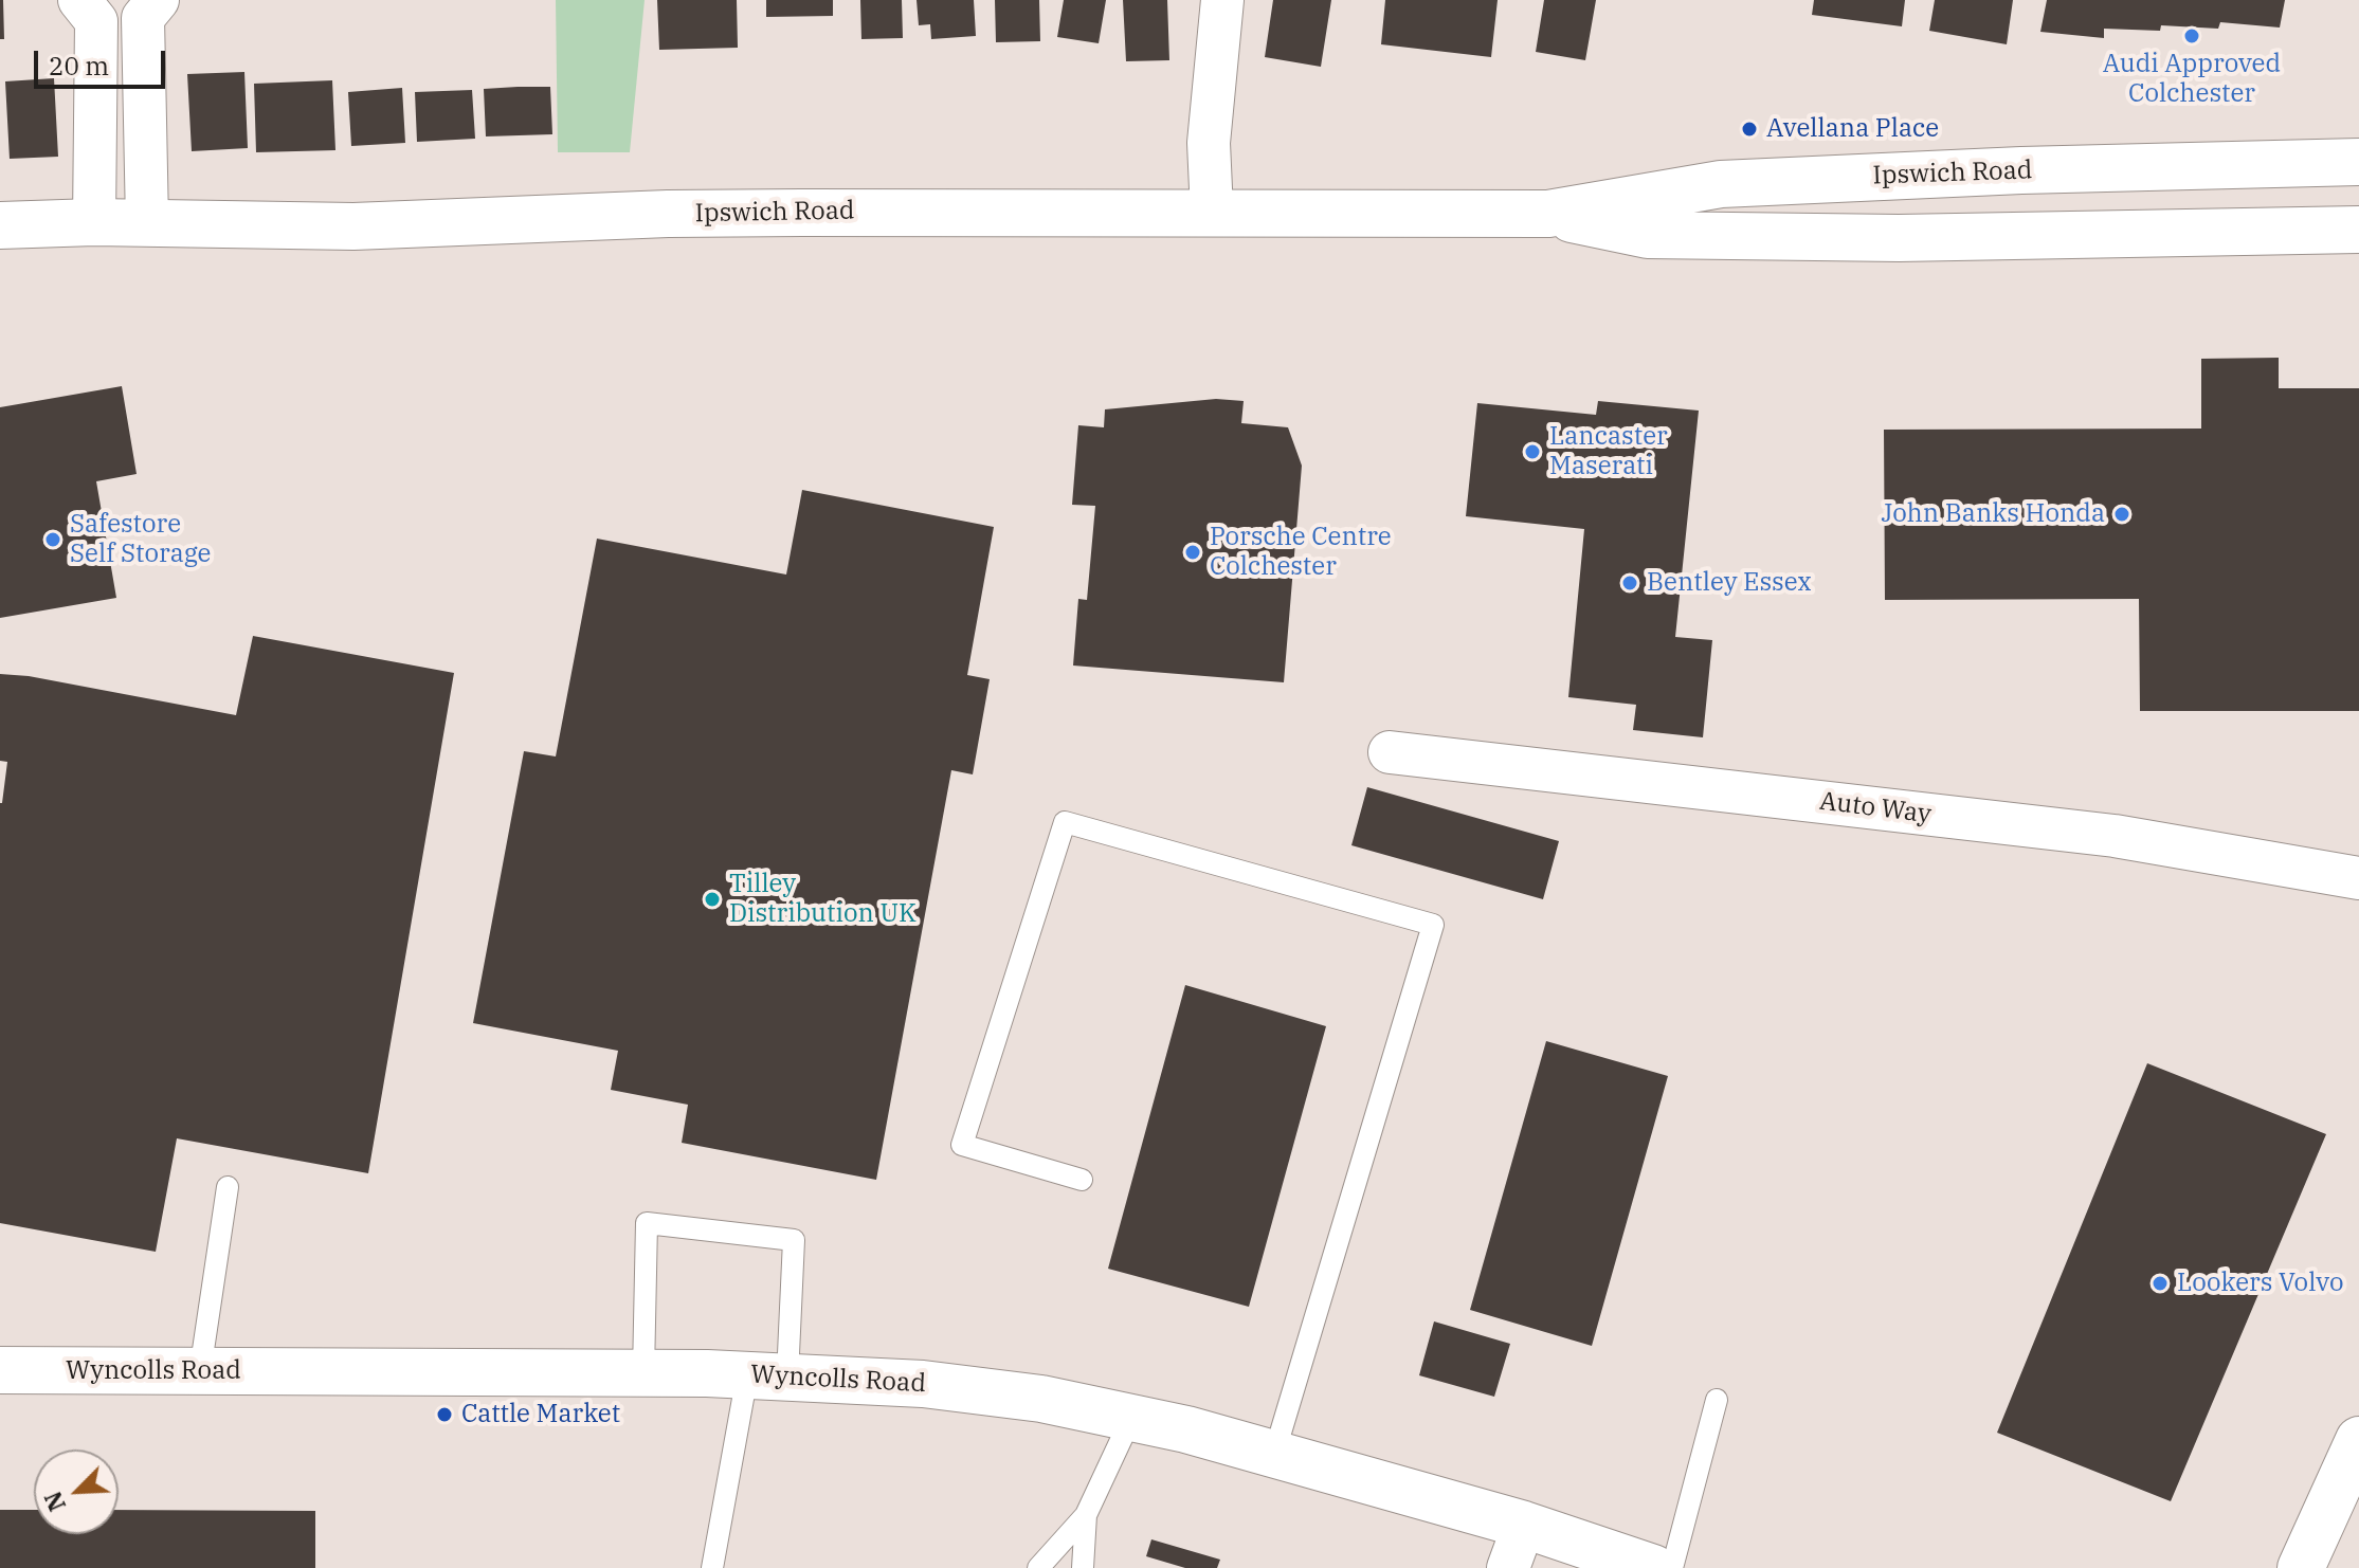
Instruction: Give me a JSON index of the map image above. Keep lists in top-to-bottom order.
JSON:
{
  "streets": {
    "main road": ["Ipswich Road", "Wyncolls Road"],
    "street": ["Auto Way"]
  },
  "places": [
    "Audi Approved Colchester",
    "Avellana Place",
    "Lancaster Maserati",
    "John Banks Honda",
    "Safestore Self Storage",
    "Porsche Centre Colchester",
    "Bentley Essex",
    "Tilley Distribution UK",
    "Lookers Volvo",
    "Cattle Market"
  ],
  "scale_bar": "20 m",
  "north": "bottom left"
}
